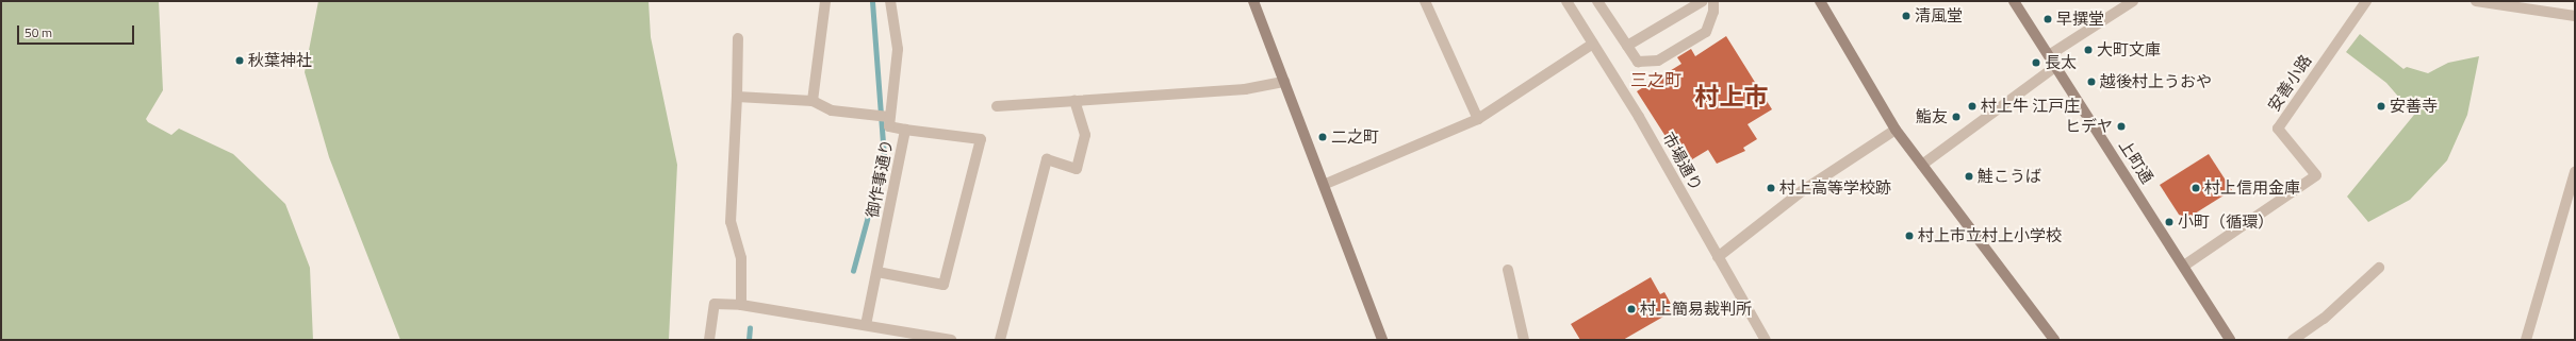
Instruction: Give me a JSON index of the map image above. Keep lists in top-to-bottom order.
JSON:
{
  "streets": {
    "street": [
      "安善小路",
      "市場通り",
      "上町通",
      "御作事通り"
    ]
  },
  "crossings": [
    ["安善小路", "上町通"]
  ],
  "districts": ["三之町", "村上市"],
  "places": [
    "清風堂",
    "早撰堂",
    "大町文庫",
    "秋葉神社",
    "長太",
    "越後村上うおや",
    "村上牛 江戸庄",
    "安善寺",
    "鮨友",
    "ヒデヤ",
    "二之町",
    "鮭こうば",
    "村上高等学校跡",
    "村上信用金庫",
    "小町（循環）",
    "村上市立村上小学校",
    "村上簡易裁判所"
  ],
  "scale_bar": "50 m"
}
